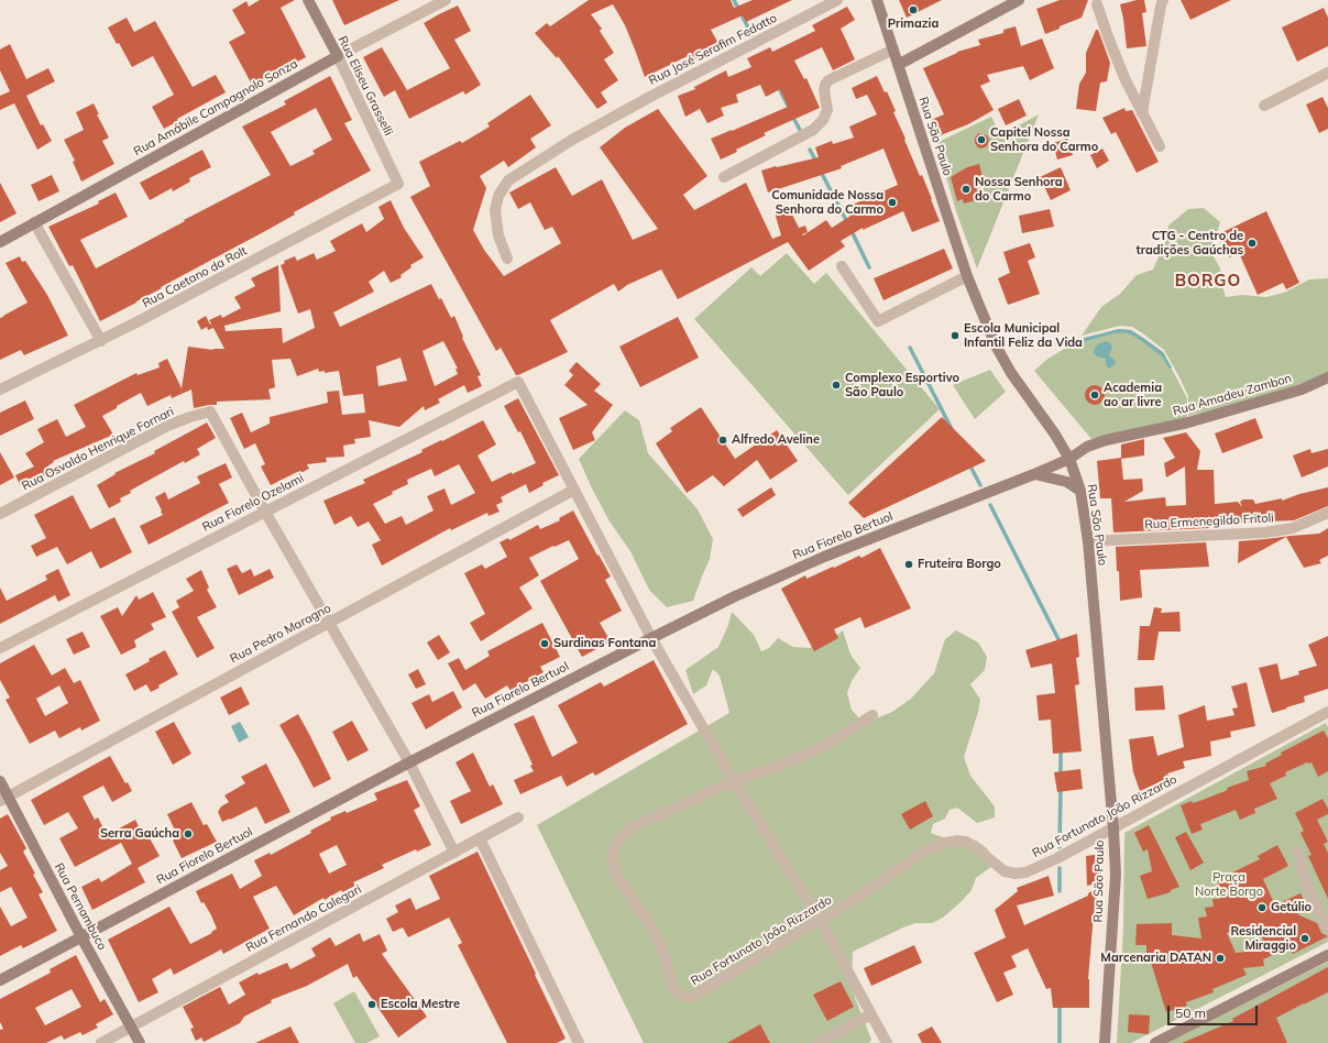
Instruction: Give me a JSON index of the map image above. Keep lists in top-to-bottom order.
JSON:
{
  "streets": {
    "main road": [
      "Rua Eliseu Grasselli",
      "Rua Amábile Campagnolo Sonza",
      "Rua São Paulo",
      "Rua Amadeu Zambon",
      "Rua Fiorelo Bertuol",
      "Rua Pernambuco"
    ],
    "street": [
      "Rua José Serafim Fedatto",
      "Rua Caetano da Rolt",
      "Rua Osvaldo Henrique Fornari",
      "Rua Fiorelo Ozelami",
      "Rua Ermenegildo Fritoli",
      "Rua Pedro Maragno",
      "Rua Fortunato João Rizzardo",
      "Rua Fernando Calegari"
    ]
  },
  "crossings": [
    ["Rua Eliseu Grasselli", "Rua Amábile Campagnolo Sonza"],
    ["Rua Eliseu Grasselli", "Rua Caetano da Rolt"],
    ["Rua São Paulo", "Rua Amadeu Zambon"],
    ["Rua São Paulo", "Rua Ermenegildo Fritoli"],
    ["Rua São Paulo", "Rua Fiorelo Bertuol"],
    ["Rua São Paulo", "Rua Fortunato João Rizzardo"],
    ["Rua Amadeu Zambon", "Rua Fiorelo Bertuol"],
    ["Rua Osvaldo Henrique Fornari", "Rua Fiorelo Ozelami"],
    ["Rua Fiorelo Ozelami", "Rua Pedro Maragno"],
    ["Rua Fiorelo Bertuol", "Rua Pernambuco"],
    ["Rua Pedro Maragno", "Rua Pernambuco"],
    ["Rua Pernambuco", "Rua Fernando Calegari"]
  ],
  "districts": ["BORGO"],
  "parks": ["Praça Norte Borgo"],
  "places": [
    "Primazia",
    "Capitel Nossa Senhora do Carmo",
    "Nossa Senhora do Carmo",
    "Comunidade Nossa Senhora do Carmo",
    "CTG - Centro de tradições Gaúchas",
    "Escola Municipal Infantil Feliz da Vida",
    "Complexo Esportivo São Paulo",
    "Academia ao ar livre",
    "Alfredo Aveline",
    "Fruteira Borgo",
    "Surdinas Fontana",
    "Serra Gaúcha",
    "Getúlio",
    "Residencial Miraggio",
    "Marcenaria DATAN",
    "Escola Mestre"
  ],
  "scale_bar": "50 m"
}
